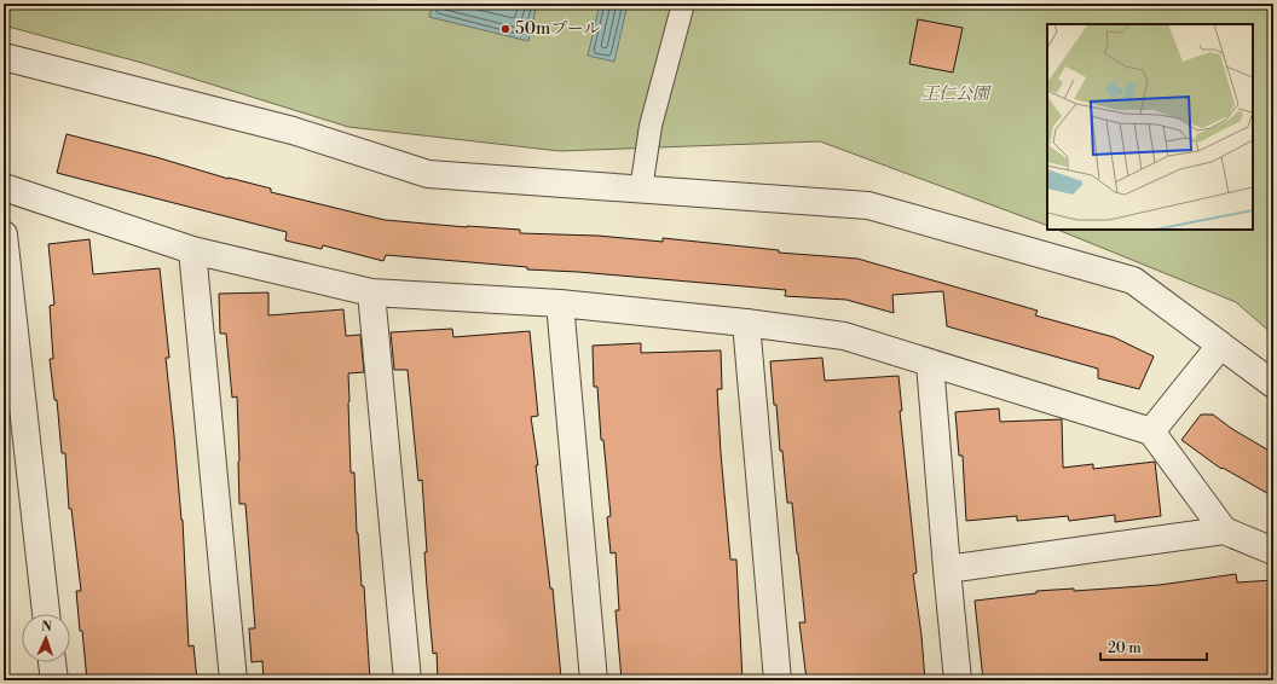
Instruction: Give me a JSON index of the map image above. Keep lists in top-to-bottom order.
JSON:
{
  "parks": ["王仁公園"],
  "places": ["50mプール"],
  "scale_bar": "20 m",
  "north": "top"
}
